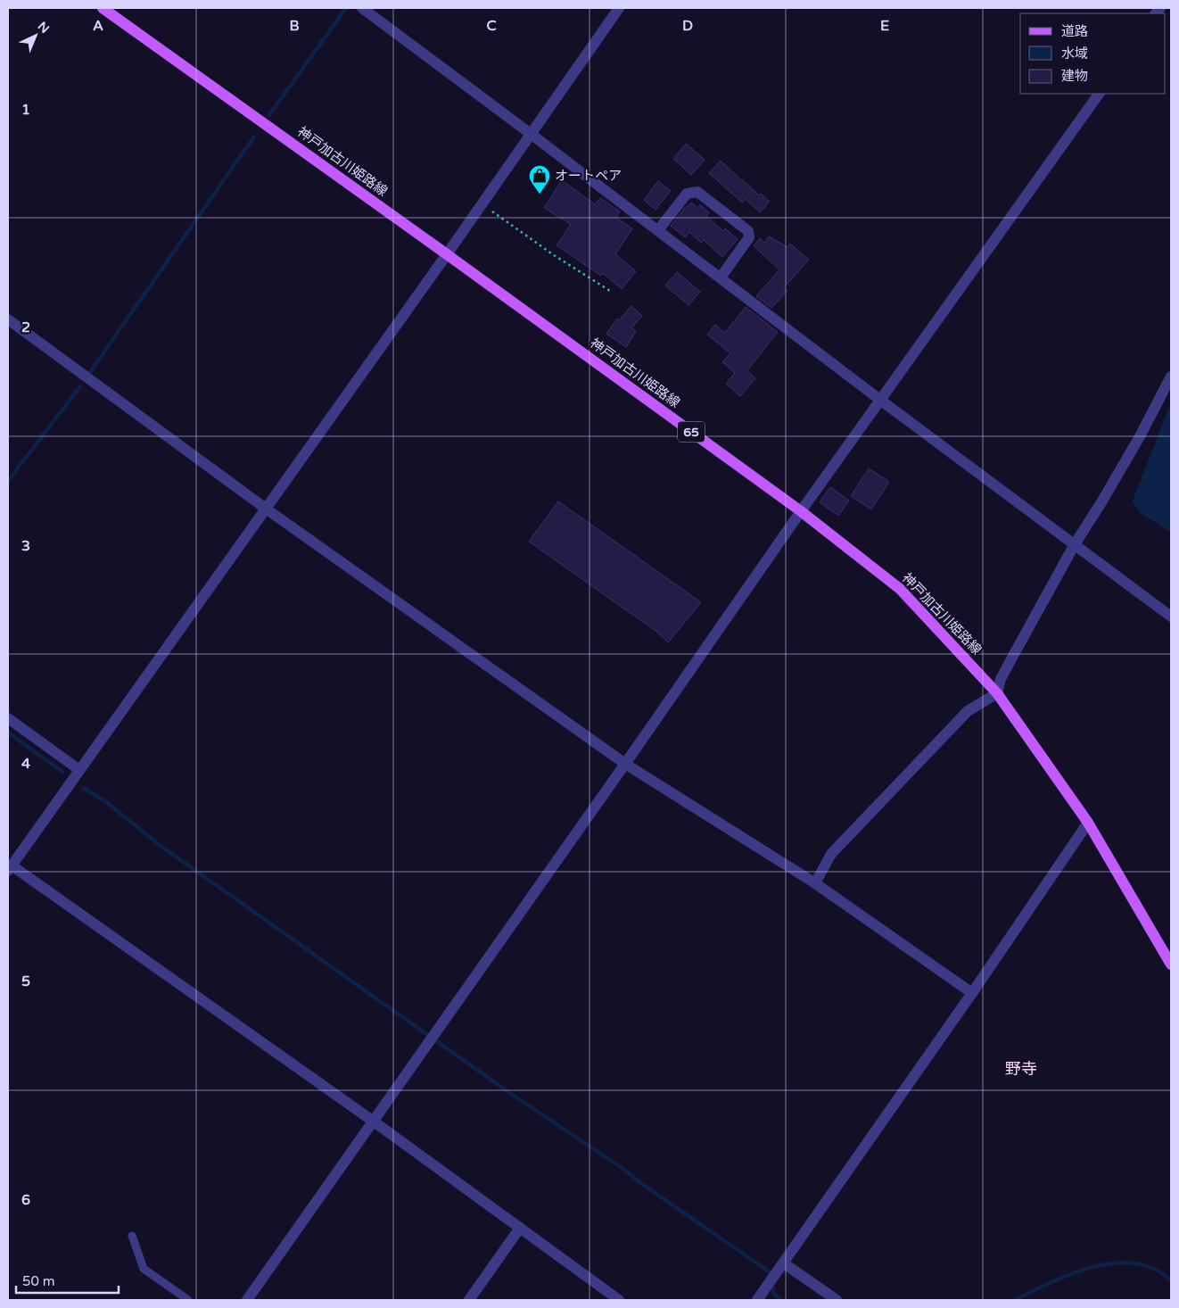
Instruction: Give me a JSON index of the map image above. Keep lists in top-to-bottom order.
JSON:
{
  "streets": {
    "main road": ["神戸加古川姫路線", "65"]
  },
  "districts": ["野寺"],
  "places": {
    "shop": ["オートペア"]
  },
  "legend": ["道路", "水域", "建物"],
  "scale_bar": "50 m",
  "north": "top right",
  "grid": {
    "columns": [
      "A",
      "B",
      "C",
      "D",
      "E"
    ],
    "rows": [
      "1",
      "2",
      "3",
      "4",
      "5",
      "6"
    ]
  }
}
